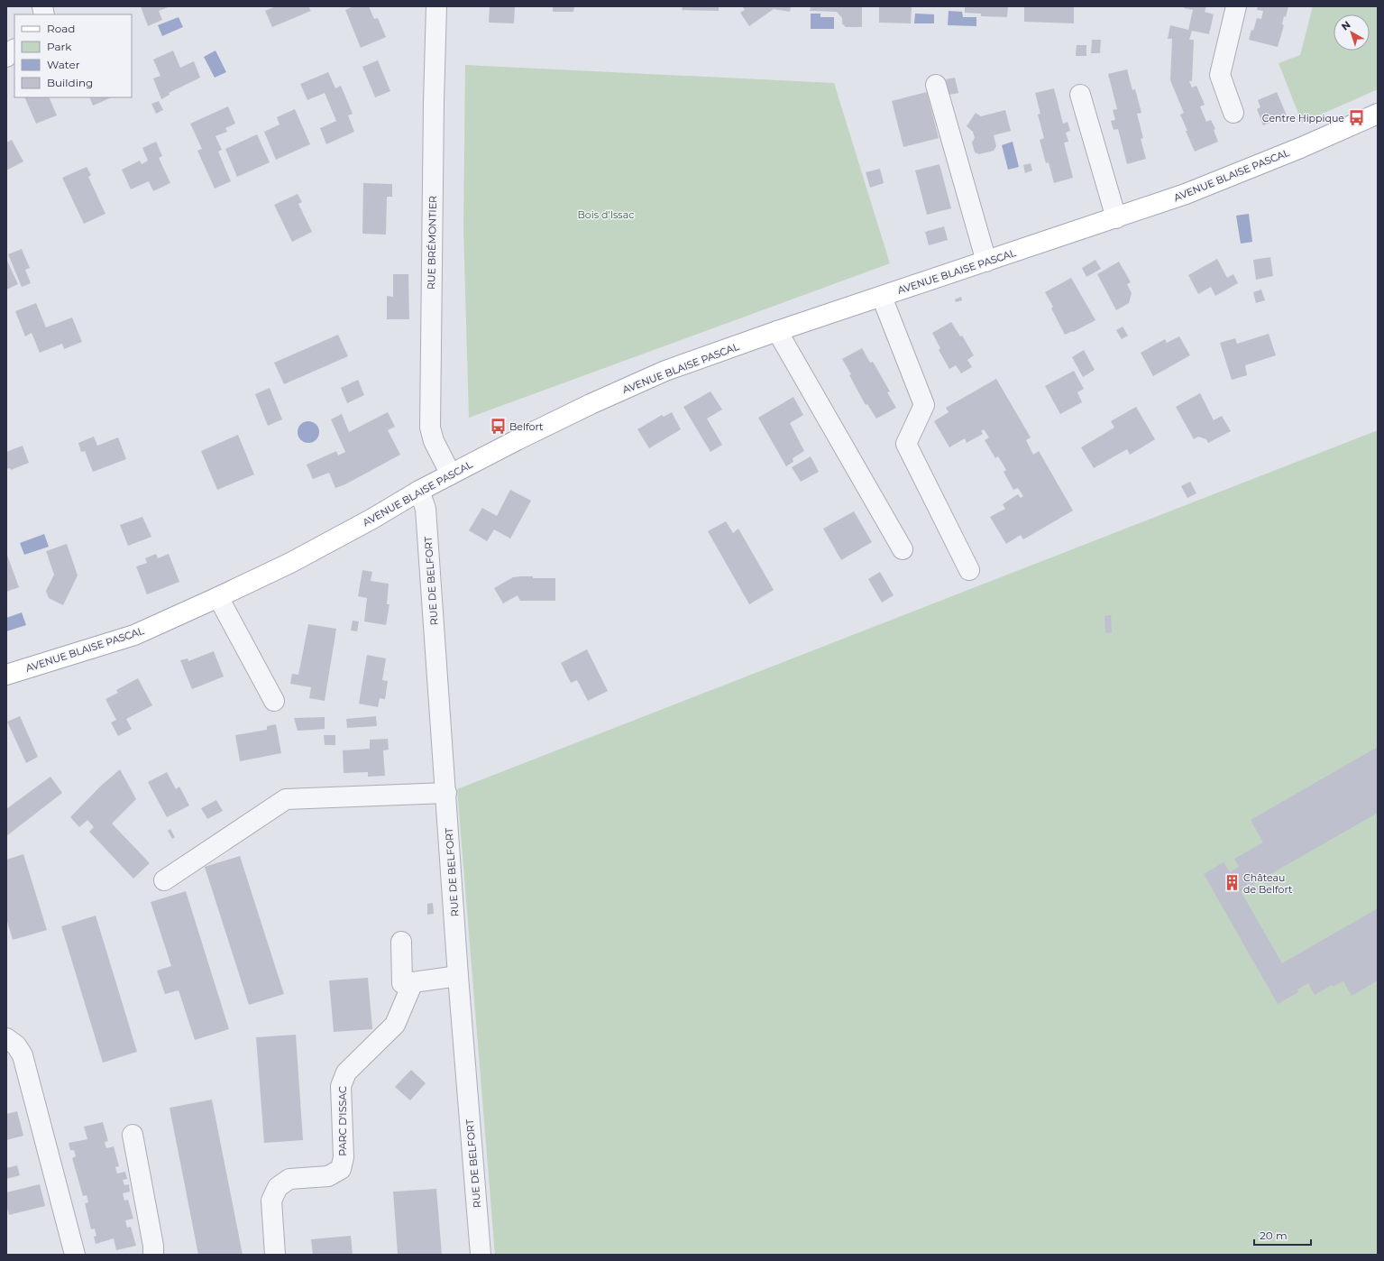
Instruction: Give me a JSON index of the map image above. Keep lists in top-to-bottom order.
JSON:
{
  "streets": {
    "main road": ["AVENUE BLAISE PASCAL"],
    "street": ["RUE BRÉMONTIER", "RUE DE BELFORT", "PARC D'ISSAC"]
  },
  "crossings": [
    ["AVENUE BLAISE PASCAL", "RUE BRÉMONTIER"],
    ["AVENUE BLAISE PASCAL", "RUE DE BELFORT"]
  ],
  "parks": ["Bois d'Issac"],
  "places": {
    "bus stop": ["Centre Hippique", "Belfort"],
    "building": ["Château de Belfort"]
  },
  "legend": [
    "Road",
    "Park",
    "Water",
    "Building"
  ],
  "scale_bar": "20 m",
  "north": "top left"
}
